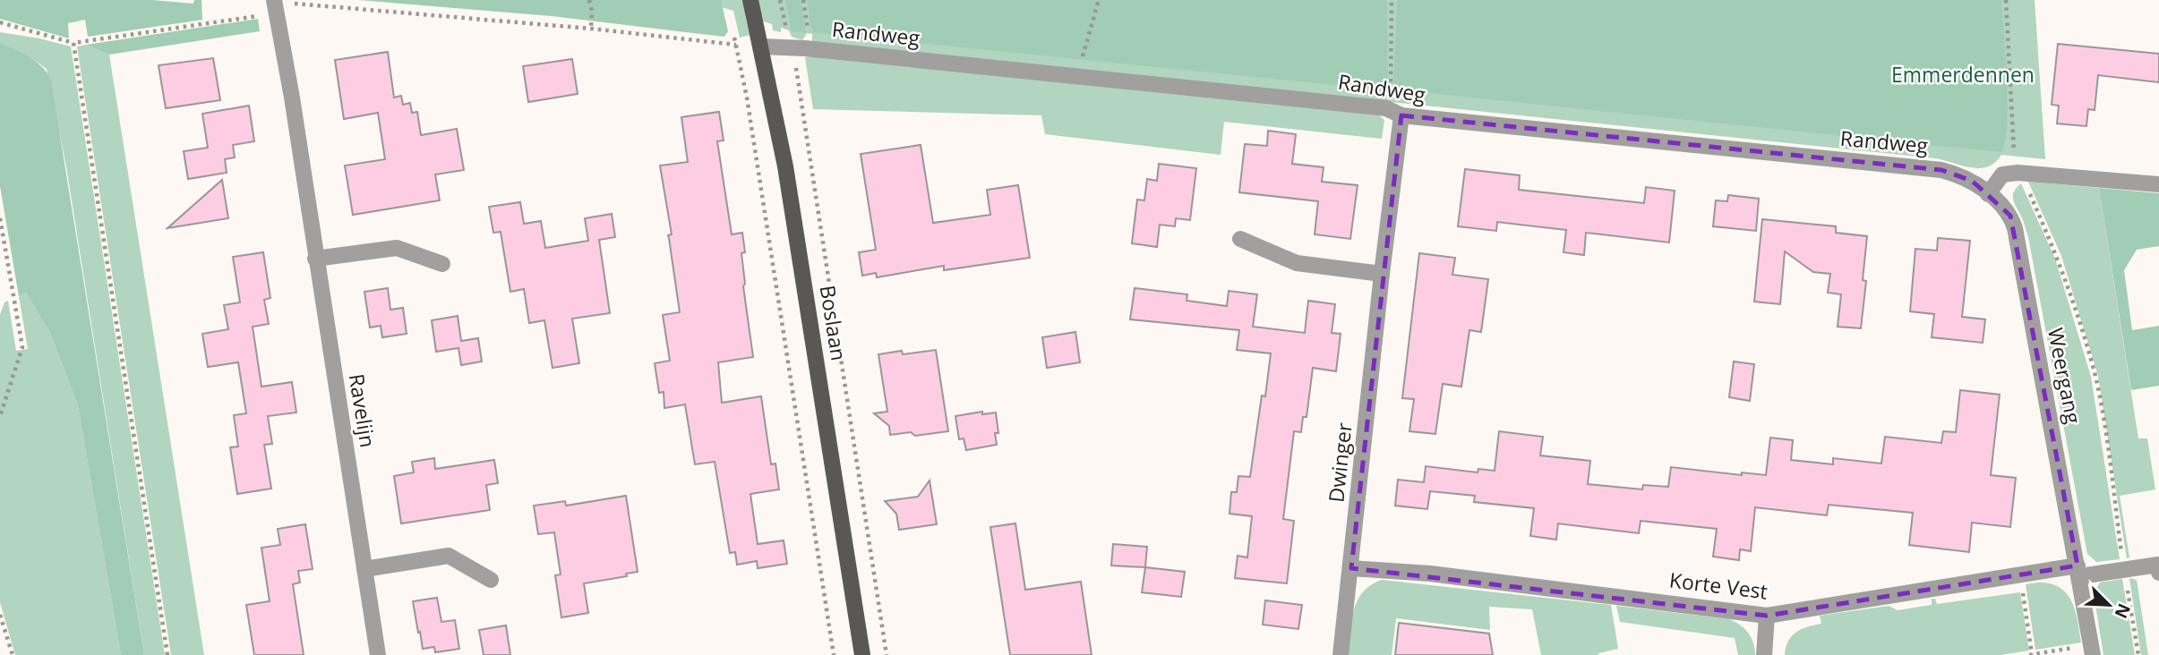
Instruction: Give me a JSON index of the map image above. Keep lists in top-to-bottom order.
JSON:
{
  "streets": {
    "main road": ["Boslaan"],
    "street": [
      "Randweg",
      "Weergang",
      "Ravelijn",
      "Dwinger",
      "Korte Vest"
    ]
  },
  "crossings": [
    ["Randweg", "Boslaan"],
    ["Randweg", "Weergang"],
    ["Randweg", "Dwinger"],
    ["Weergang", "Korte Vest"],
    ["Dwinger", "Korte Vest"]
  ],
  "parks": ["Emmerdennen"],
  "north": "bottom right"
}
